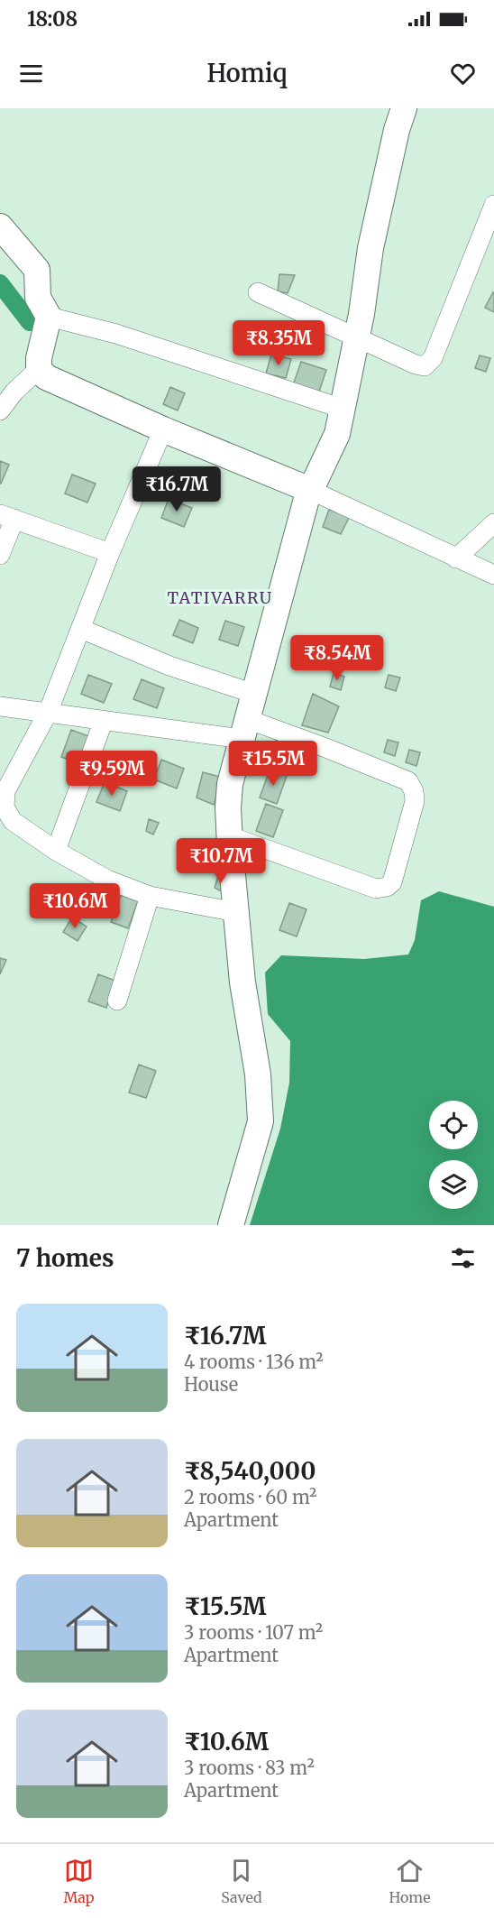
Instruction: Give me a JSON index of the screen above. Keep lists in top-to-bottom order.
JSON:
{
  "districts": ["TATIVARRU"],
  "page": {
    "status": "18:08",
    "header": "Homiq",
    "price": [
      "₹8.35M",
      "₹16.7M",
      "₹8.54M",
      "₹15.5M",
      "₹9.59M",
      "₹10.7M",
      "₹10.6M"
    ],
    "heading": "7 homes",
    "list": [
      {
        "name": "₹16.7M",
        "note": "4 rooms · 136 m² · House"
      },
      {
        "name": "₹8,540,000",
        "note": "2 rooms · 60 m² · Apartment"
      },
      {
        "name": "₹15.5M",
        "note": "3 rooms · 107 m² · Apartment"
      },
      {
        "name": "₹10.6M",
        "note": "3 rooms · 83 m² · Apartment"
      }
    ],
    "tabs": ["Map", "Saved", "Home"]
  }
}
